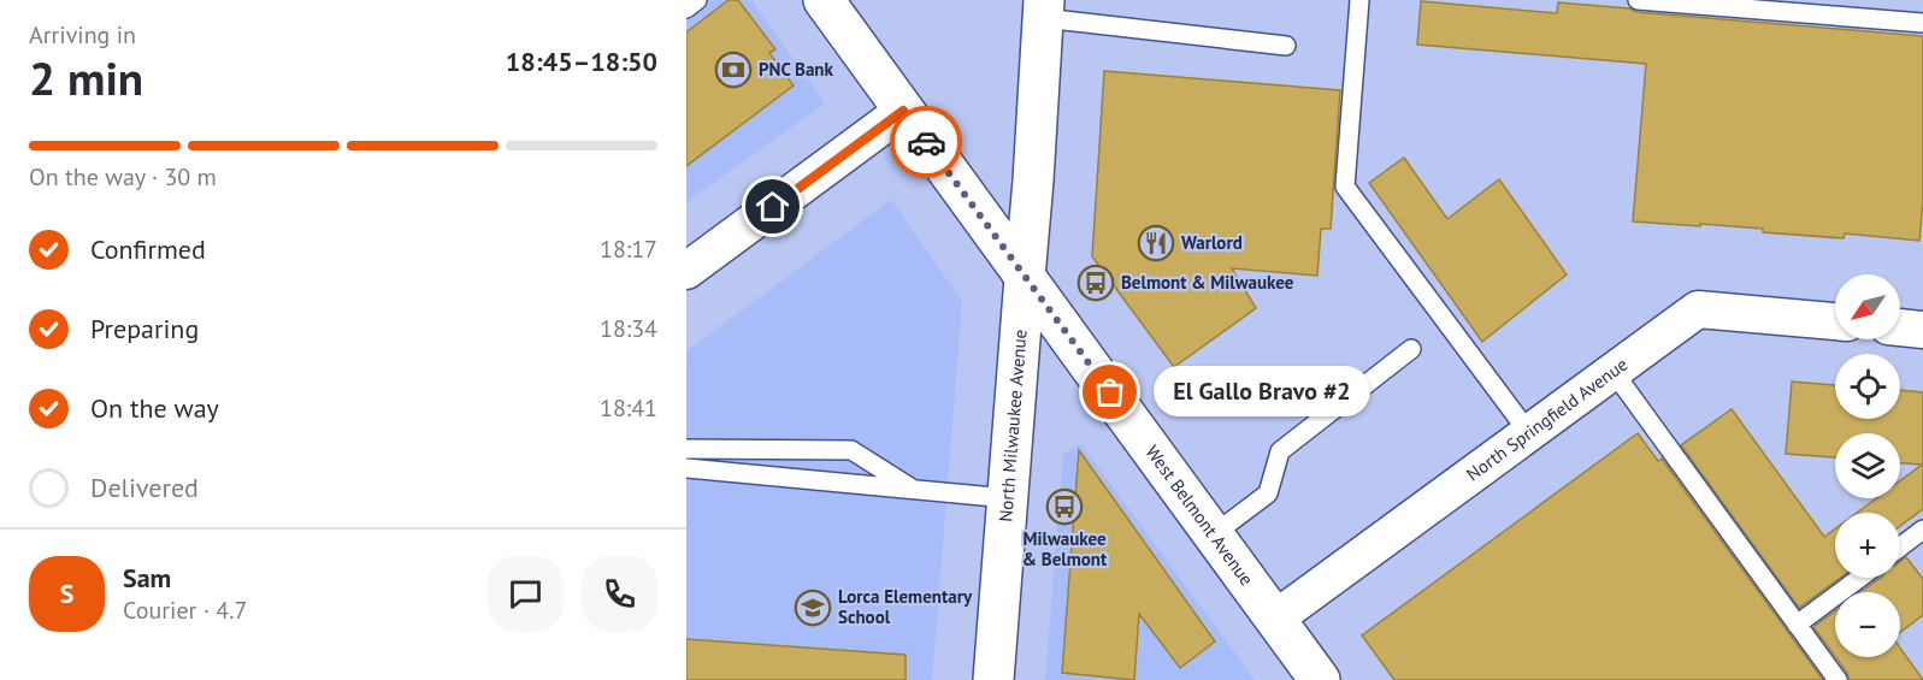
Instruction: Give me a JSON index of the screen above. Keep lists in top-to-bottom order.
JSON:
{
  "streets": {
    "main road": ["North Milwaukee Avenue", "West Belmont Avenue"],
    "street": ["North Springfield Avenue"]
  },
  "crossings": [
    ["North Springfield Avenue", "West Belmont Avenue"],
    ["North Milwaukee Avenue", "West Belmont Avenue"]
  ],
  "places": {
    "bank": ["PNC Bank"],
    "restaurant": ["Warlord"],
    "bus stop": ["Belmont & Milwaukee", "Milwaukee & Belmont"],
    "other": ["El Gallo Bravo #2"],
    "school or university": ["Lorca Elementary School"]
  },
  "north": "bottom left",
  "page": {
    "heading": ["2 min", "Arriving in", "18:45–18:50"],
    "panel": ["Sam", "Courier · 4.7"],
    "bar": "On the way · 30 m",
    "list": [
      ["Confirmed", "18:17"],
      ["Preparing", "18:34"],
      ["On the way", "18:41"],
      "Delivered"
    ],
    "map_buttons": ["+", "−"],
    "bubble": "El Gallo Bravo #2",
    "round": "S"
  }
}
